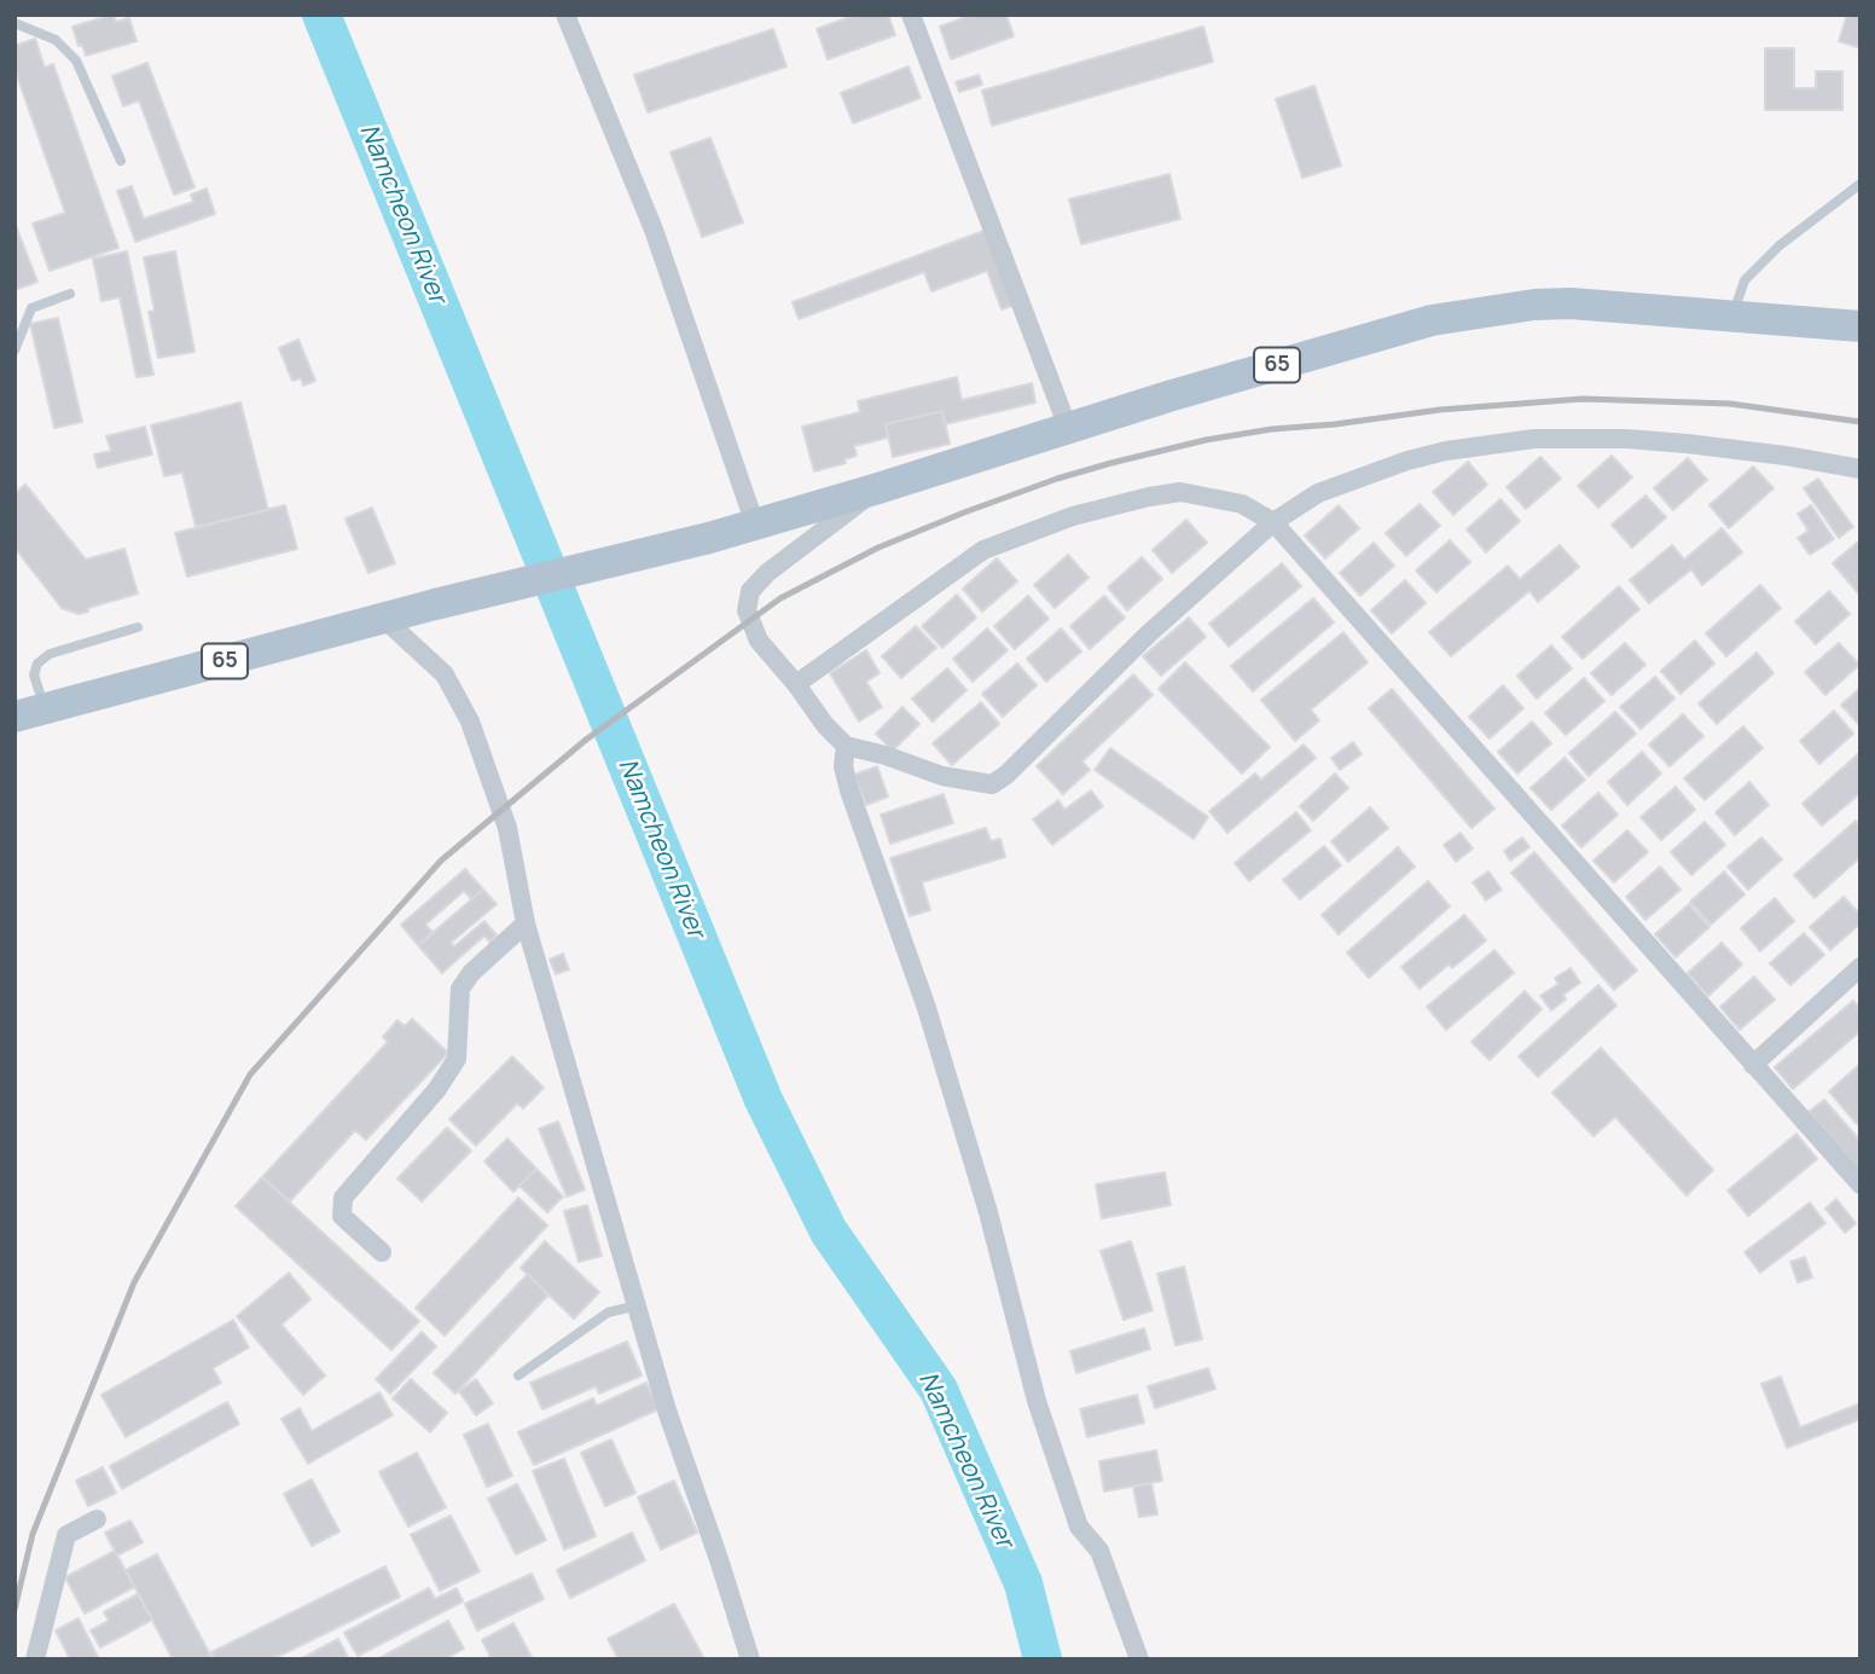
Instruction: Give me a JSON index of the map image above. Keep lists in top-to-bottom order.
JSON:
{
  "streets": {
    "main road": ["65"]
  },
  "water": ["Namcheon River"]
}
